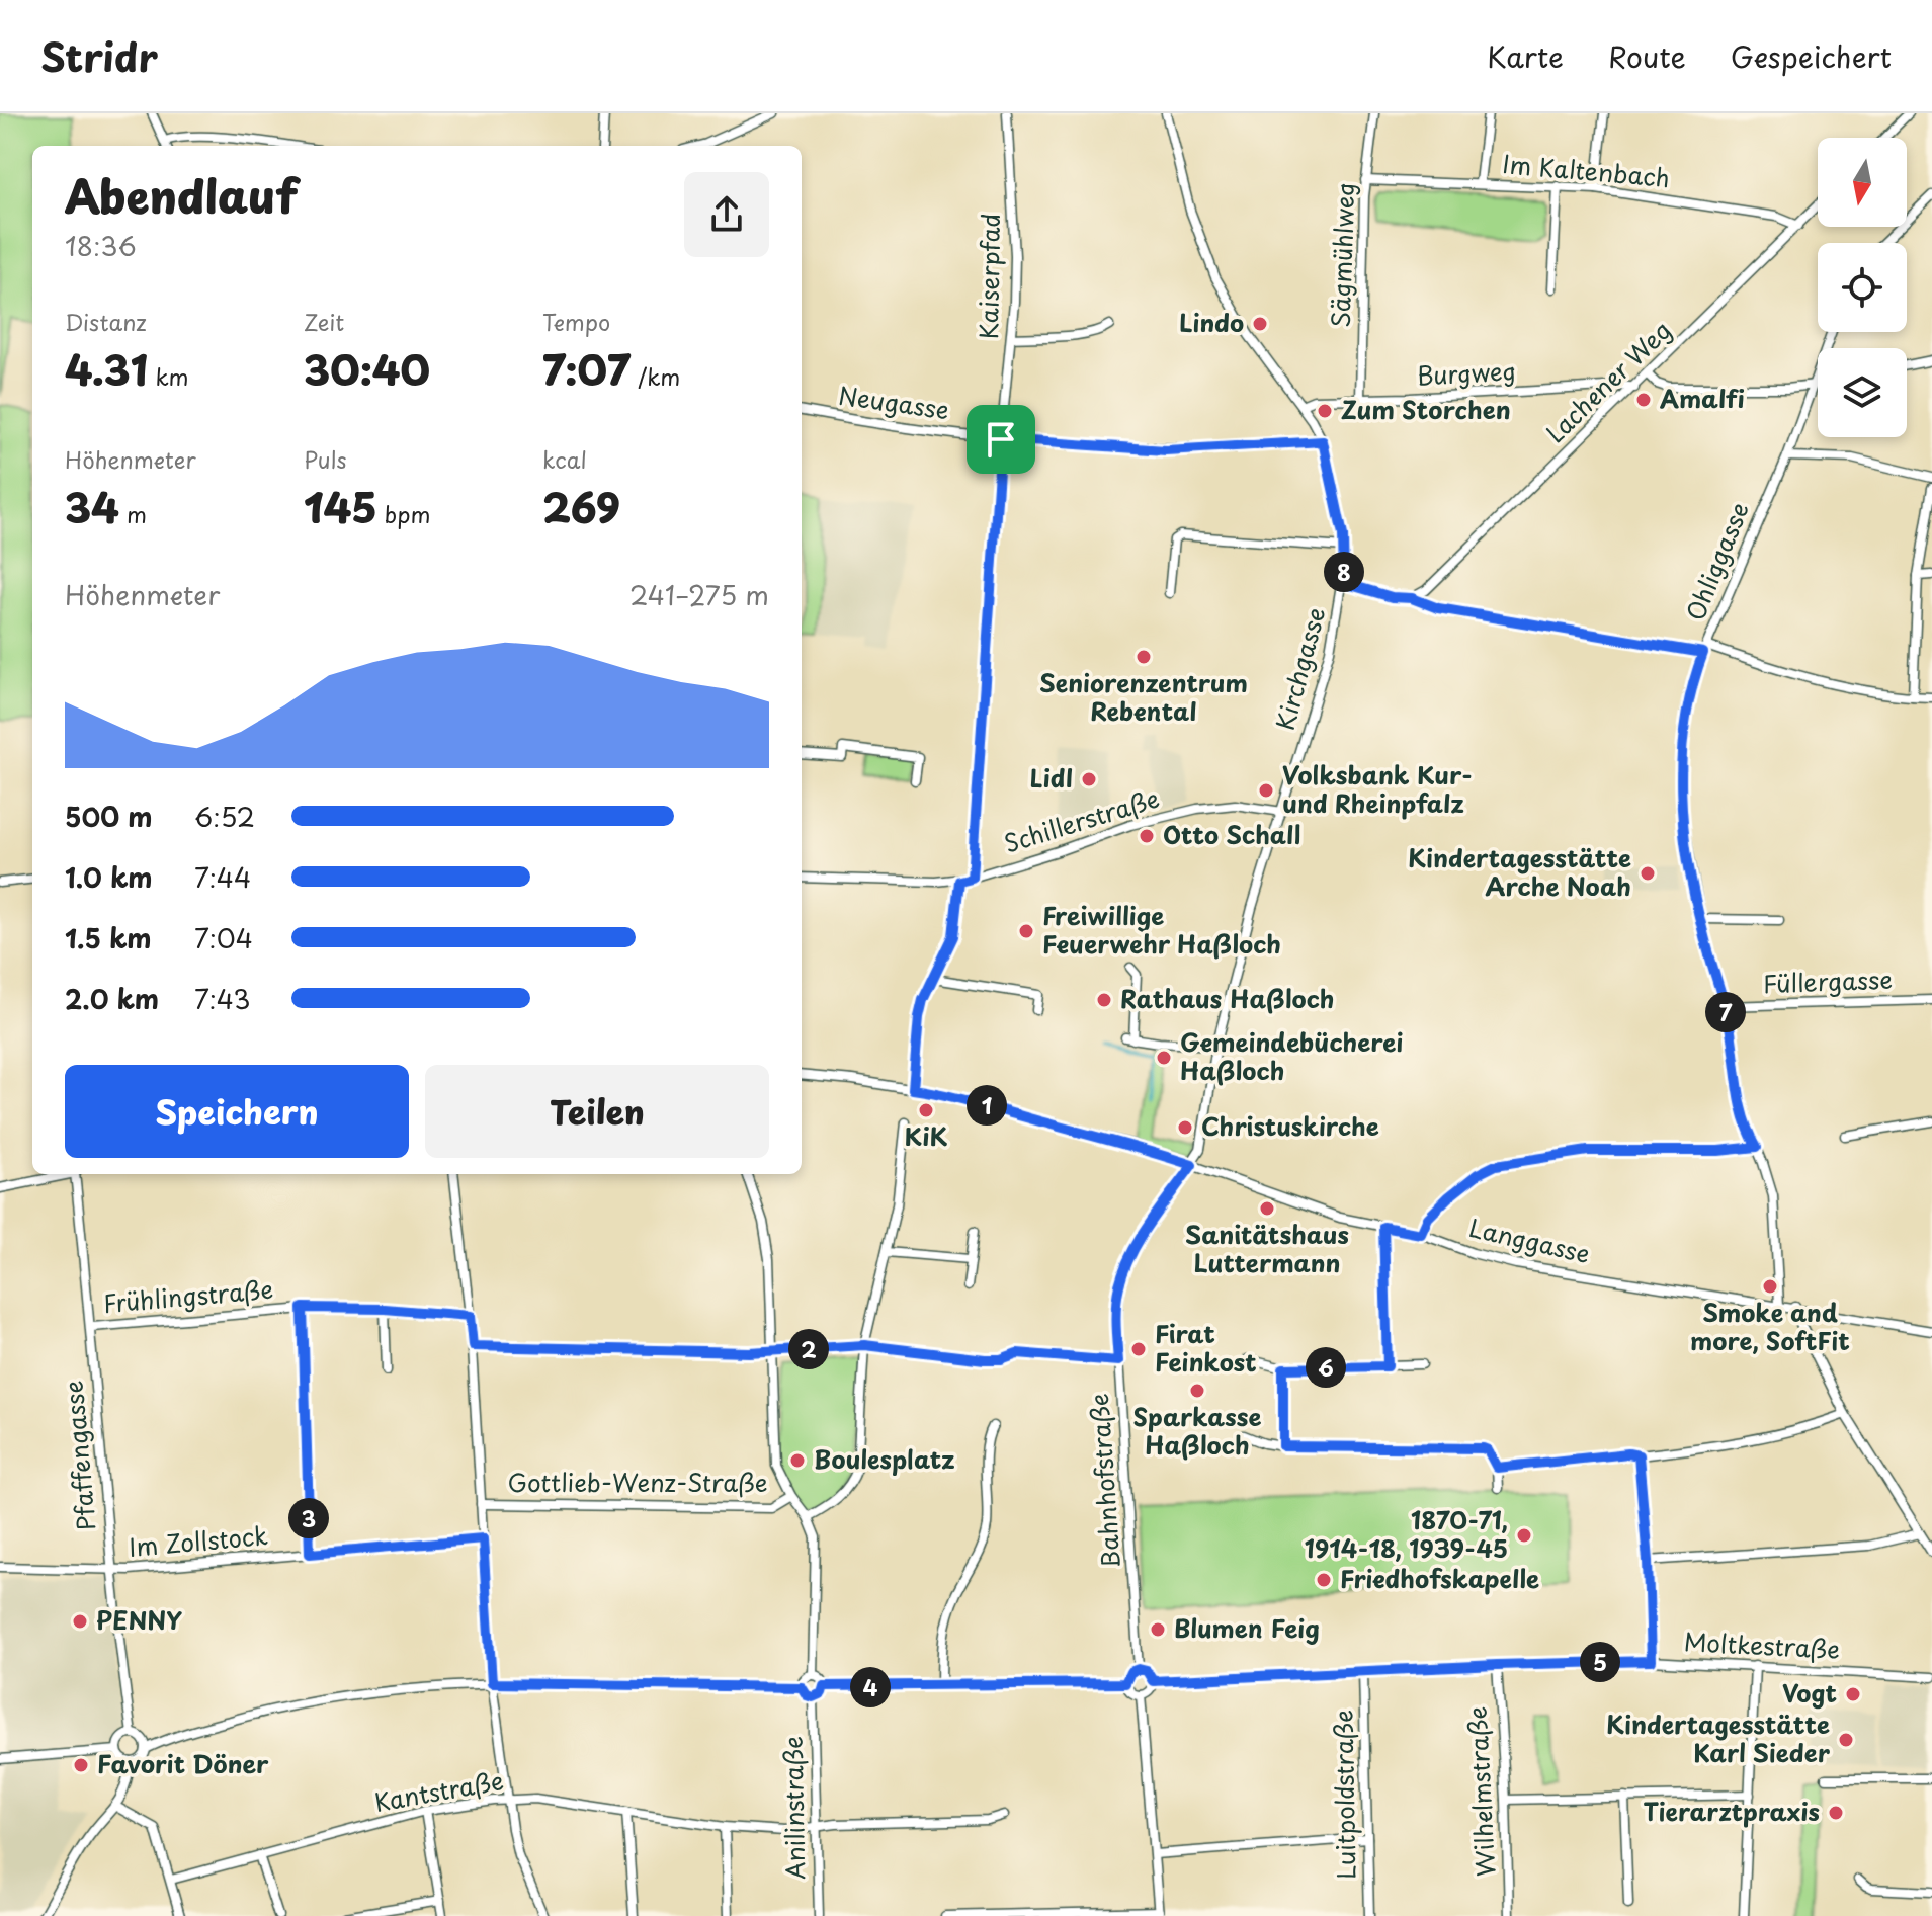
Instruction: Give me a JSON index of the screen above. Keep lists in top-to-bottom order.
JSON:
{
  "streets": {
    "street": [
      "Im Kaltenbach",
      "Sägmühlweg",
      "Kaiserpfad",
      "Burgweg",
      "Lachener Weg",
      "Neugasse",
      "Ohliggasse",
      "Kirchgasse",
      "Schillerstraße",
      "Füllergasse",
      "Langgasse",
      "Frühlingstraße",
      "Pfaffengasse",
      "Bahnhofstraße",
      "Gottlieb-Wenz-Straße",
      "Im Zollstock",
      "Moltkestraße",
      "Wilhelmstraße",
      "Kantstraße",
      "Luitpoldstraße",
      "Anilinstraße"
    ]
  },
  "crossings": [
    ["Im Kaltenbach", "Sägmühlweg"],
    ["Im Kaltenbach", "Lachener Weg"],
    ["Sägmühlweg", "Burgweg"],
    ["Kaiserpfad", "Neugasse"],
    ["Kaiserpfad", "Schillerstraße"],
    ["Burgweg", "Lachener Weg"],
    ["Burgweg", "Kirchgasse"],
    ["Neugasse", "Kirchgasse"],
    ["Ohliggasse", "Füllergasse"],
    ["Ohliggasse", "Langgasse"],
    ["Kirchgasse", "Schillerstraße"],
    ["Kirchgasse", "Langgasse"],
    ["Kirchgasse", "Bahnhofstraße"],
    ["Langgasse", "Bahnhofstraße"],
    ["Frühlingstraße", "Pfaffengasse"],
    ["Pfaffengasse", "Im Zollstock"],
    ["Bahnhofstraße", "Moltkestraße"],
    ["Moltkestraße", "Wilhelmstraße"],
    ["Moltkestraße", "Luitpoldstraße"],
    ["Kantstraße", "Anilinstraße"]
  ],
  "places": [
    "Lindo",
    "Amalfi",
    "Zum Storchen",
    "Seniorenzentrum Rebental",
    "Lidl",
    "Volksbank Kur- und Rheinpfalz",
    "Otto Schall",
    "Kindertagesstätte Arche Noah",
    "Freiwillige Feuerwehr Haßloch",
    "Rathaus Haßloch",
    "Gemeindebücherei Haßloch",
    "KiK",
    "Christuskirche",
    "Sanitätshaus Luttermann",
    "Smoke and more, SoftFit",
    "Firat Feinkost",
    "Sparkasse Haßloch",
    "Boulesplatz",
    "1870-71, 1914-18, 1939-45",
    "Friedhofskapelle",
    "PENNY",
    "Blumen Feig",
    "Vogt",
    "Kindertagesstätte Karl Sieder",
    "Favorit Döner",
    "Tierarztpraxis"
  ],
  "north": "bottom",
  "page": {
    "header": "Stridr",
    "nav": ["Karte", "Route", "Gespeichert"],
    "heading": ["Abendlauf", "18:36"],
    "stats": [
      ["Distanz", "4.31 km"],
      ["Zeit", "30:40"],
      ["Tempo", "7:07 /km"],
      ["Höhenmeter", "34 m"],
      ["Puls", "145 bpm"],
      ["kcal", "269"]
    ],
    "pins": [
      "8",
      "7",
      "1",
      "2",
      "6",
      "3",
      "5",
      "4"
    ],
    "chart": ["Höhenmeter", "241–275 m"],
    "list": [
      {
        "name": "500 m",
        "note": "6:52"
      },
      {
        "name": "1.0 km",
        "note": "7:44"
      },
      {
        "name": "1.5 km",
        "note": "7:04"
      },
      {
        "name": "2.0 km",
        "note": "7:43"
      }
    ],
    "buttons": ["Speichern", "Teilen"]
  }
}
